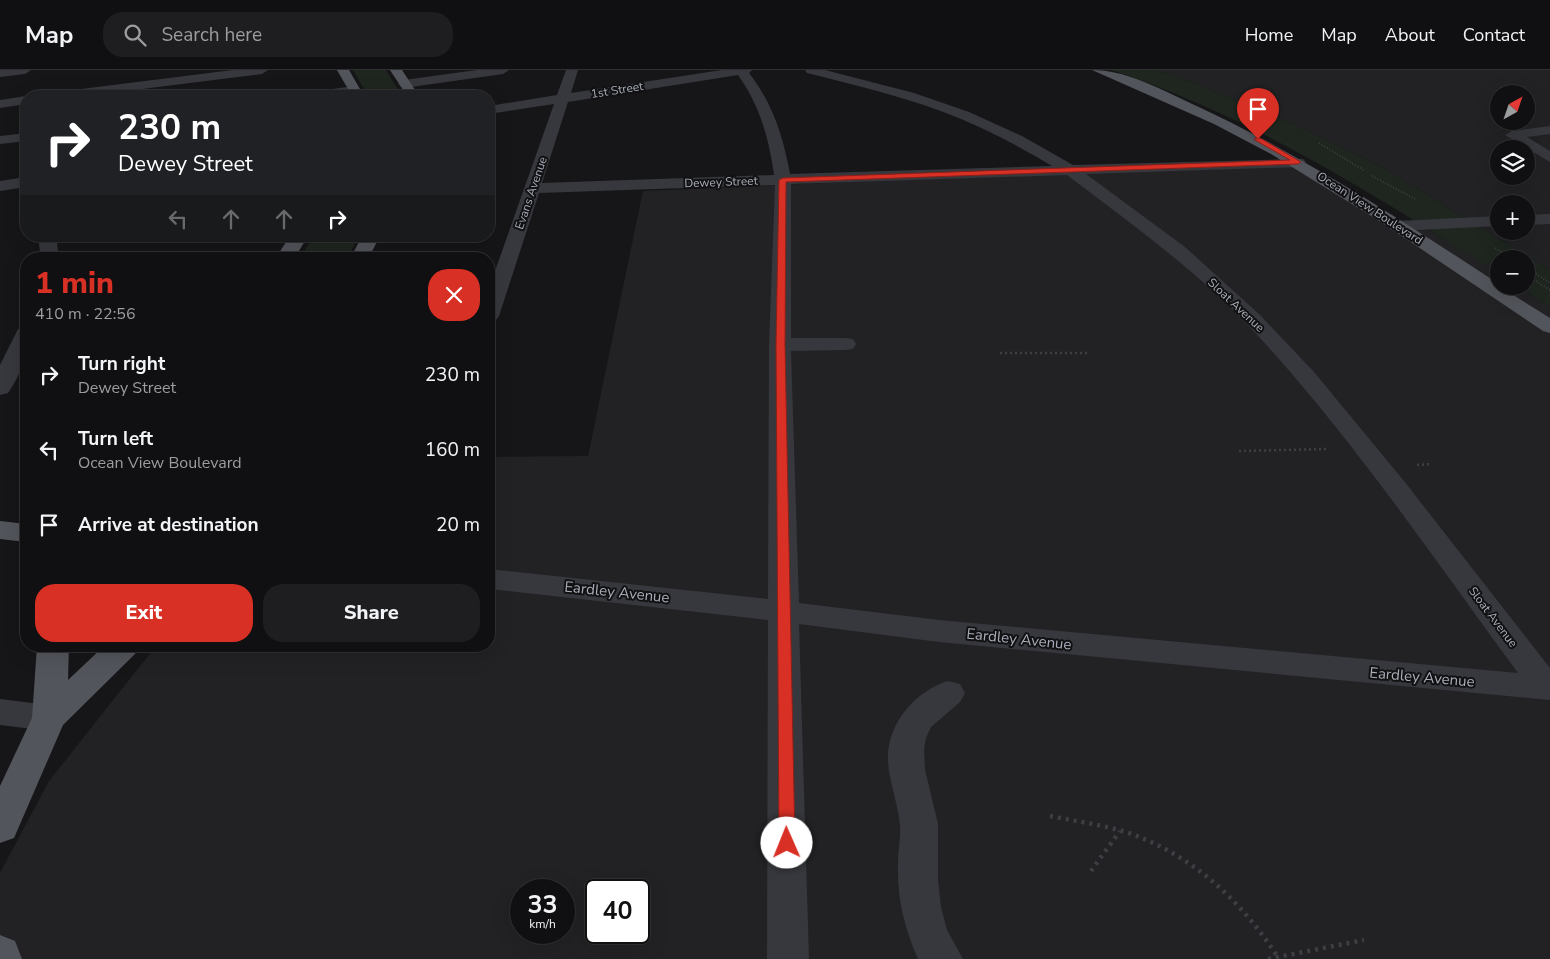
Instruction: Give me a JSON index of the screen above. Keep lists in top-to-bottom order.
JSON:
{
  "streets": {
    "main road": ["Ocean View Boulevard"],
    "street": [
      "1st Street",
      "Dewey Street",
      "Evans Avenue",
      "Sloat Avenue",
      "Eardley Avenue"
    ]
  },
  "crossings": [
    ["1st Street", "Evans Avenue"],
    ["Dewey Street", "Evans Avenue"],
    ["Dewey Street", "Ocean View Boulevard"],
    ["Dewey Street", "Sloat Avenue"],
    ["Sloat Avenue", "Eardley Avenue"]
  ],
  "north": "top right",
  "page": {
    "header": "Map",
    "search": "Search here",
    "nav": [
      "Home",
      "Map",
      "About",
      "Contact"
    ],
    "map_buttons": ["+", "−"],
    "turn": ["230 m", "Dewey Street"],
    "heading": ["1 min", "410 m · 22:56"],
    "list": [
      {
        "name": "Turn right",
        "note": "Dewey Street",
        "value": "230 m"
      },
      {
        "name": "Turn left",
        "note": "Ocean View Boulevard",
        "value": "160 m"
      },
      {
        "name": "Arrive at destination",
        "value": "20 m"
      }
    ],
    "buttons": ["Exit", "Share"],
    "speed": "33 km/h",
    "limit": "40"
  }
}
